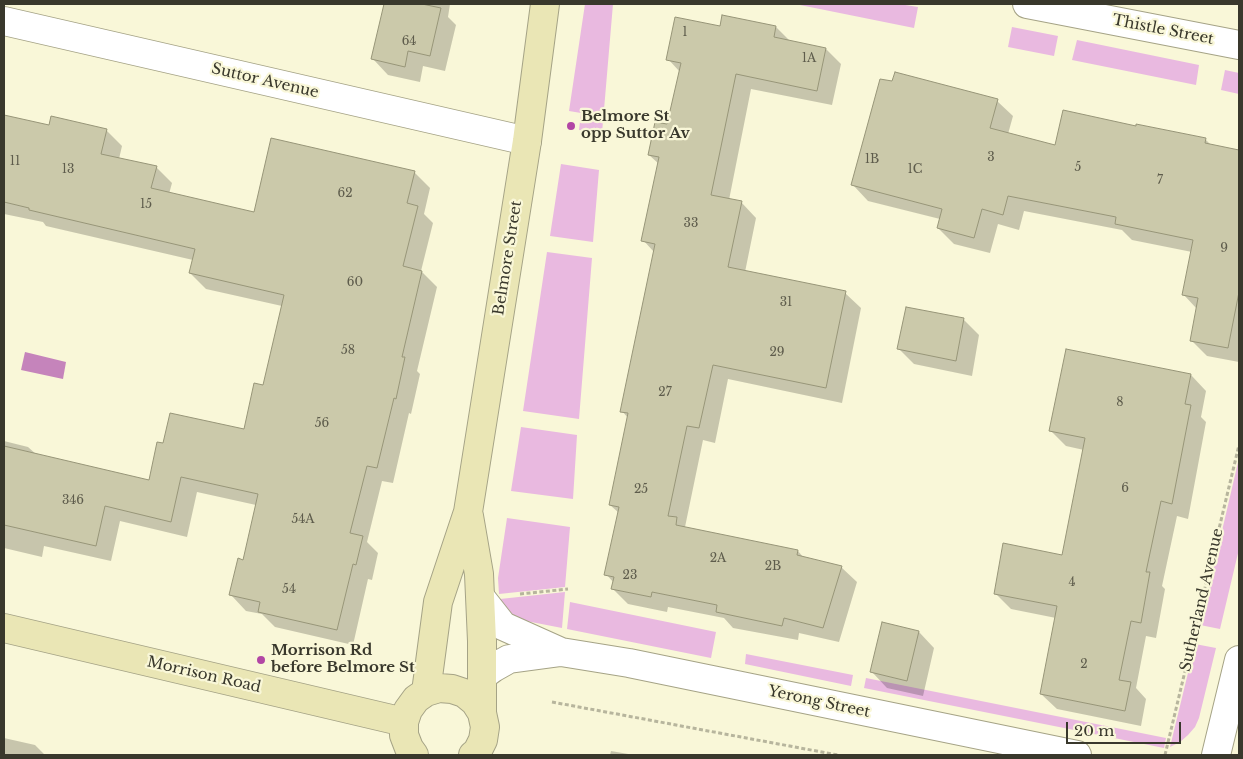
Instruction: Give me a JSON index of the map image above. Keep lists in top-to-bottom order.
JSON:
{
  "streets": {
    "street": [
      "Thistle Street",
      "Suttor Avenue",
      "Belmore Street",
      "Morrison Road",
      "Yerong Street"
    ],
    "path": ["Sutherland Avenue"]
  },
  "crossings": [
    ["Suttor Avenue", "Belmore Street"],
    ["Belmore Street", "Yerong Street"]
  ],
  "places": ["Belmore St opp Suttor Av", "Morrison Rd before Belmore St"],
  "house_numbers": [
    "1",
    "64",
    "1A",
    "3",
    "1B",
    "11",
    "5",
    "13",
    "1C",
    "7",
    "62",
    "15",
    "33",
    "9",
    "60",
    "31",
    "58",
    "29",
    "27",
    "8",
    "56",
    "6",
    "25",
    "346",
    "54A",
    "2A",
    "2B",
    "23",
    "4",
    "54",
    "2"
  ],
  "scale_bar": "20 m"
}
